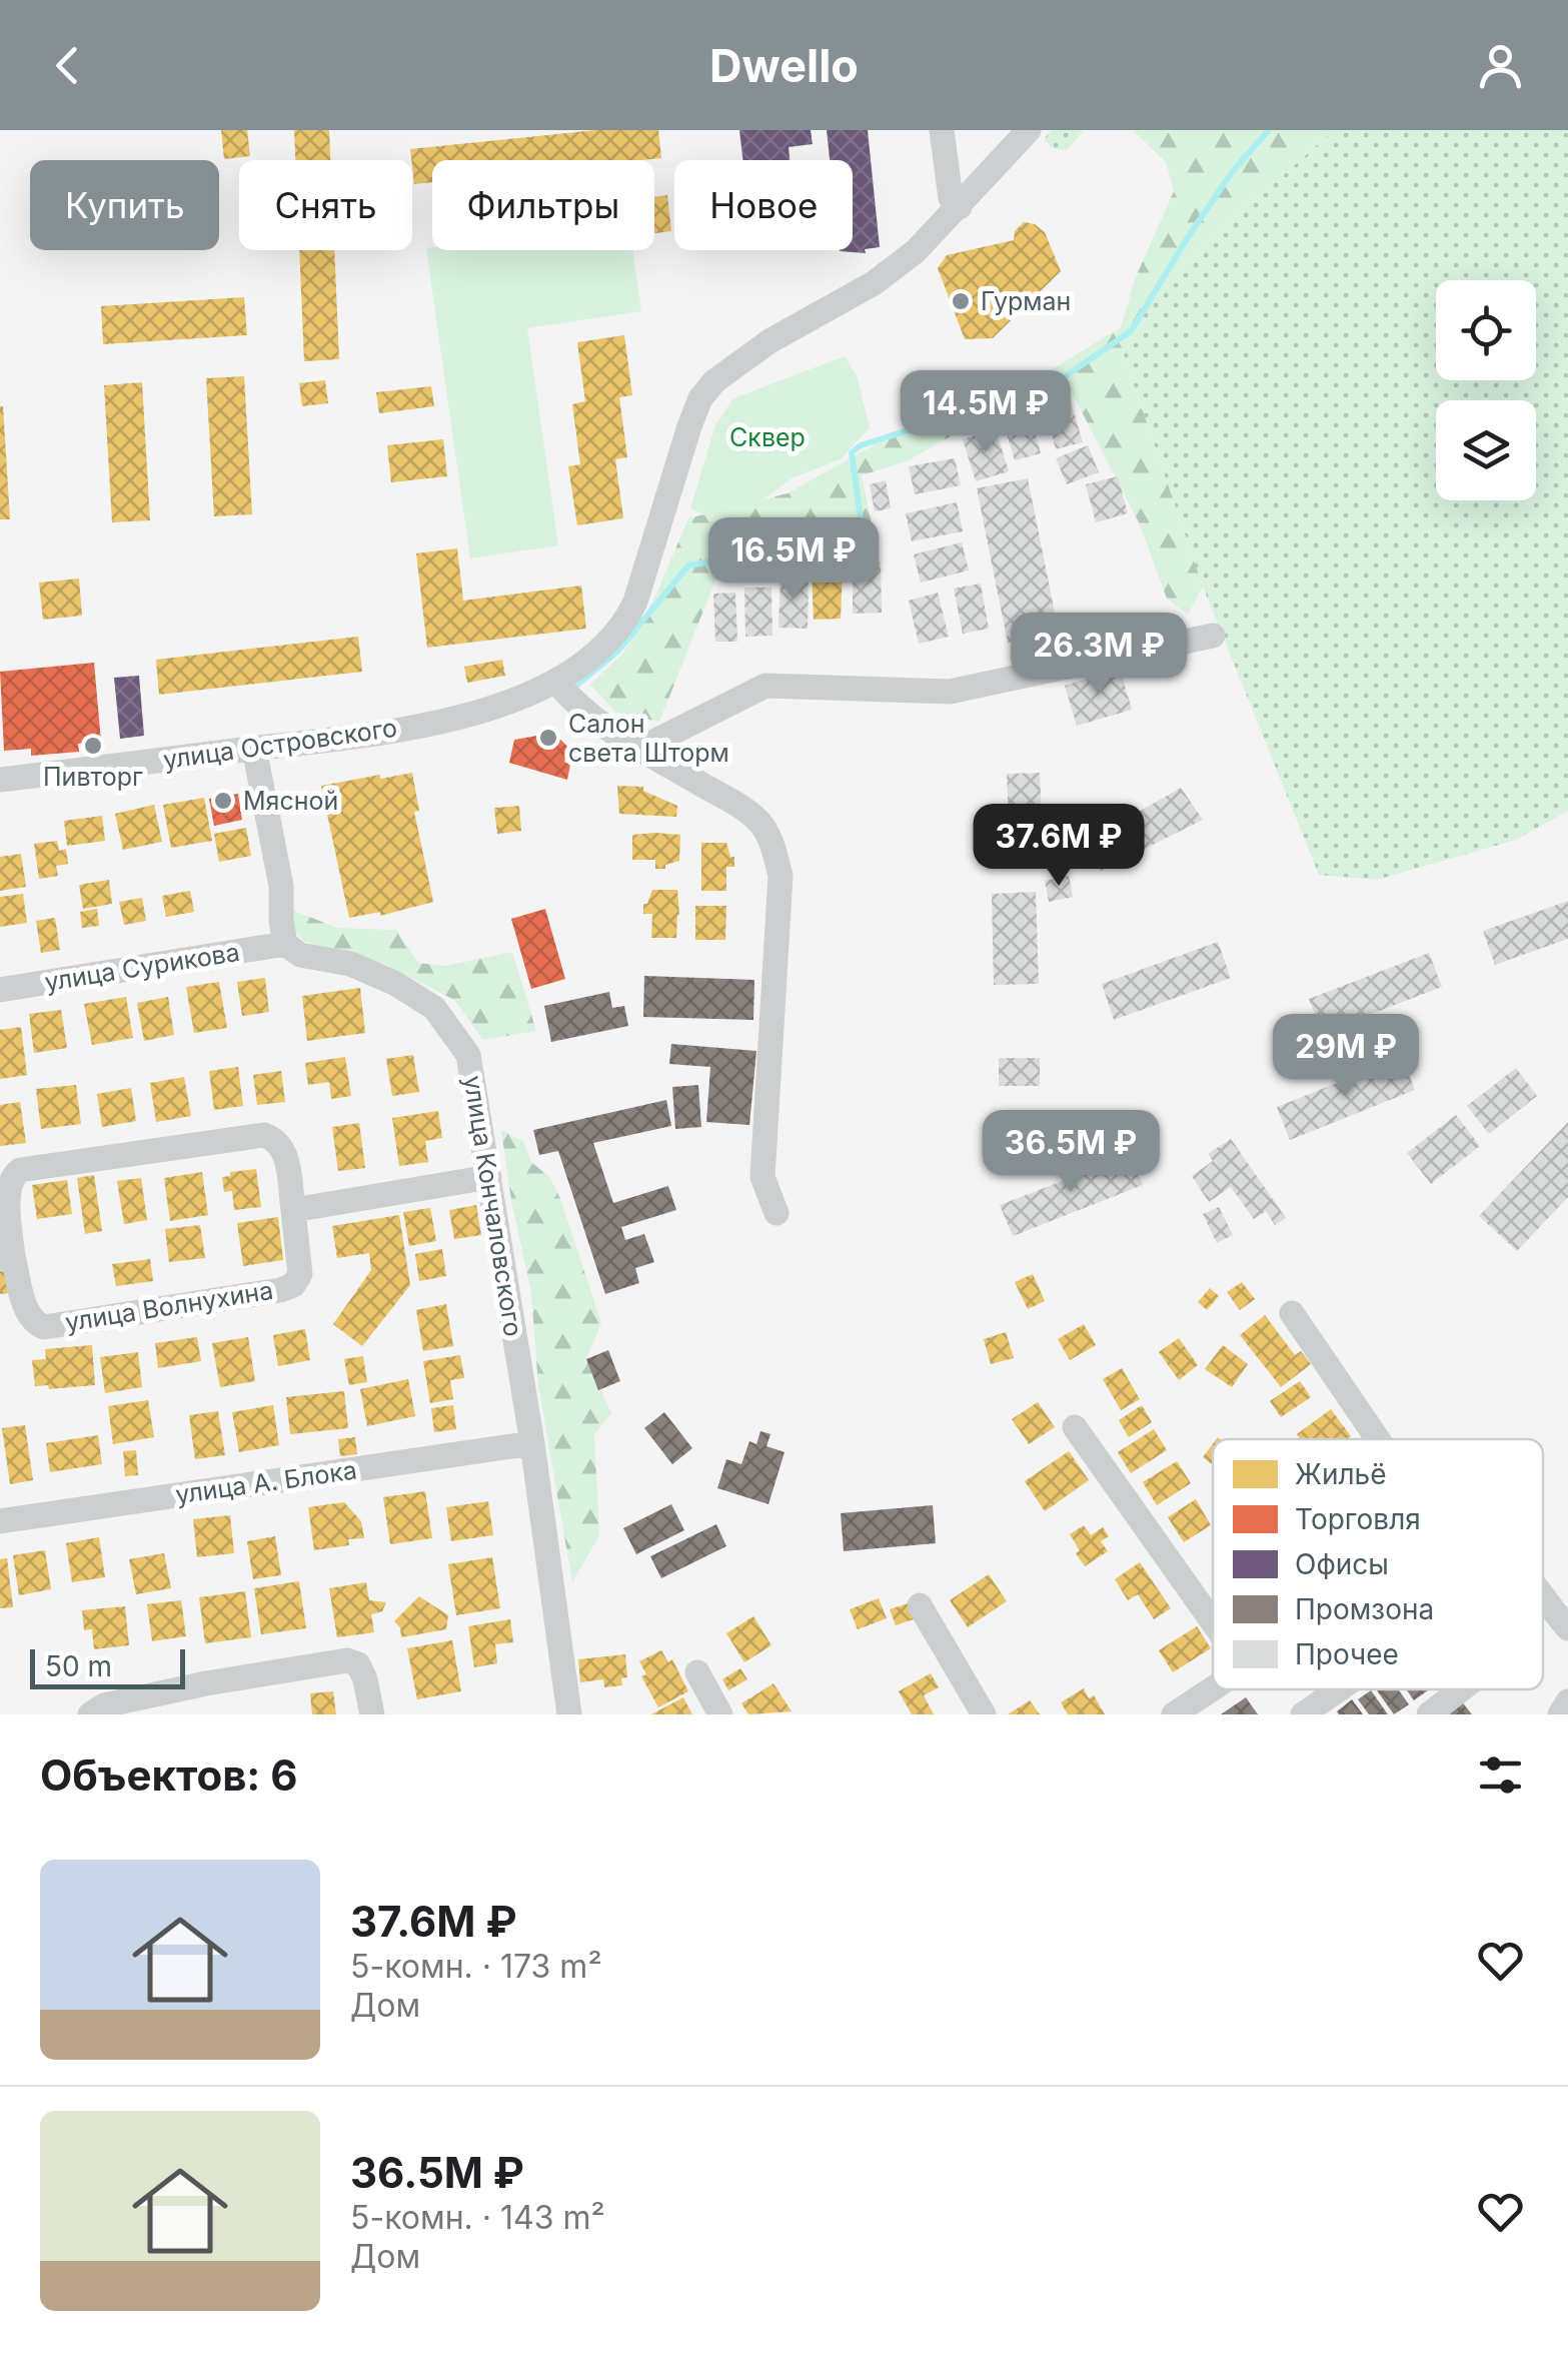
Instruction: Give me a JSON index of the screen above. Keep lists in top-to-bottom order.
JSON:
{
  "streets": {
    "street": [
      "улица Островского",
      "улица Сурикова",
      "улица Кончаловского",
      "улица Волнухина",
      "улица А. Блока"
    ]
  },
  "crossings": [
    ["улица Сурикова", "улица Кончаловского"],
    ["улица Кончаловского", "улица А. Блока"]
  ],
  "parks": ["Сквер"],
  "places": [
    "Гурман",
    "Салон света Шторм",
    "Пивторг",
    "Мясной"
  ],
  "legend": [
    "Жильё",
    "Торговля",
    "Офисы",
    "Промзона",
    "Прочее"
  ],
  "scale_bar": "50 m",
  "page": {
    "header": "Dwello",
    "chip": [
      "Купить",
      "Снять",
      "Фильтры",
      "Новое"
    ],
    "price": [
      "14.5M ₽",
      "16.5M ₽",
      "26.3M ₽",
      "37.6M ₽",
      "29M ₽",
      "36.5M ₽"
    ],
    "scale": "50 m",
    "heading": "Объектов: 6",
    "list": [
      {
        "name": "37.6M ₽",
        "note": "5-комн. · 173 m² · Дом"
      },
      {
        "name": "36.5M ₽",
        "note": "5-комн. · 143 m² · Дом"
      }
    ]
  }
}
